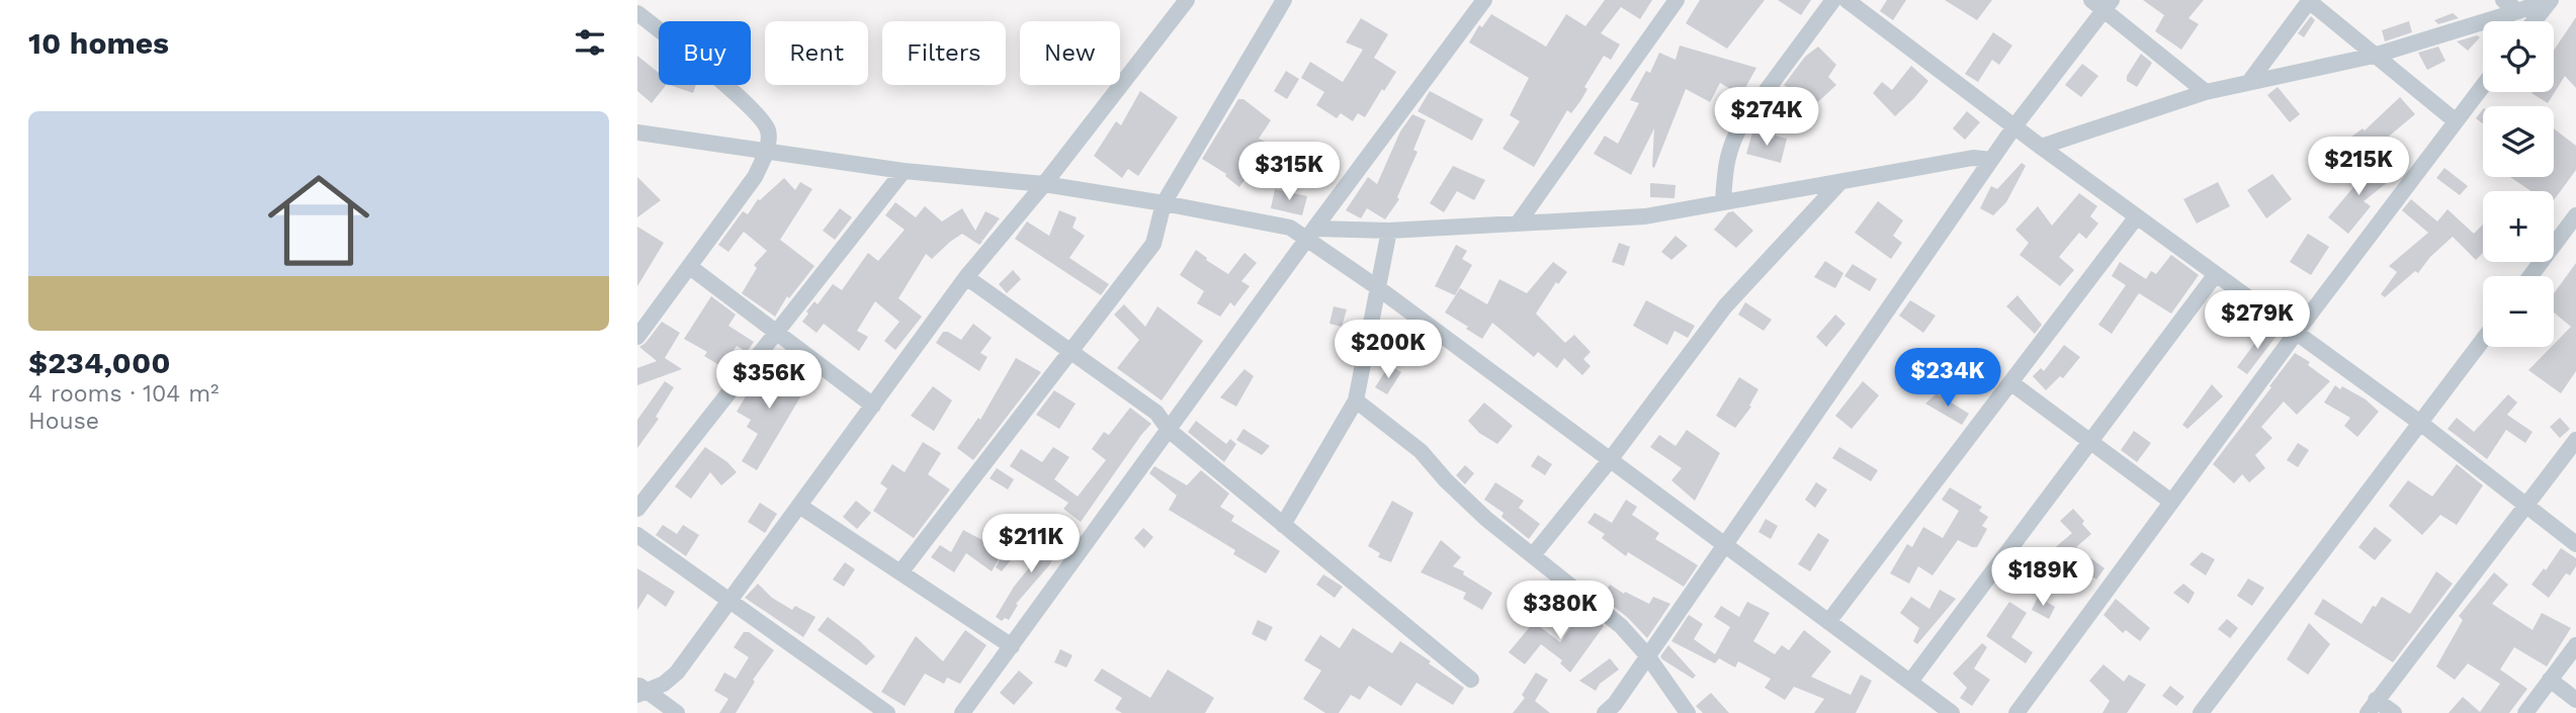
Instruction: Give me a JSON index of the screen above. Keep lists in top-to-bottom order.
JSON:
{
  "page": {
    "heading": "10 homes",
    "map_buttons": ["+", "−"],
    "chip": [
      "Buy",
      "Rent",
      "Filters",
      "New"
    ],
    "list": [
      {
        "name": "$234,000",
        "note": "4 rooms · 104 m² · House"
      }
    ],
    "price": [
      "$274K",
      "$215K",
      "$315K",
      "$279K",
      "$200K",
      "$234K",
      "$356K",
      "$211K",
      "$189K",
      "$380K"
    ]
  }
}
